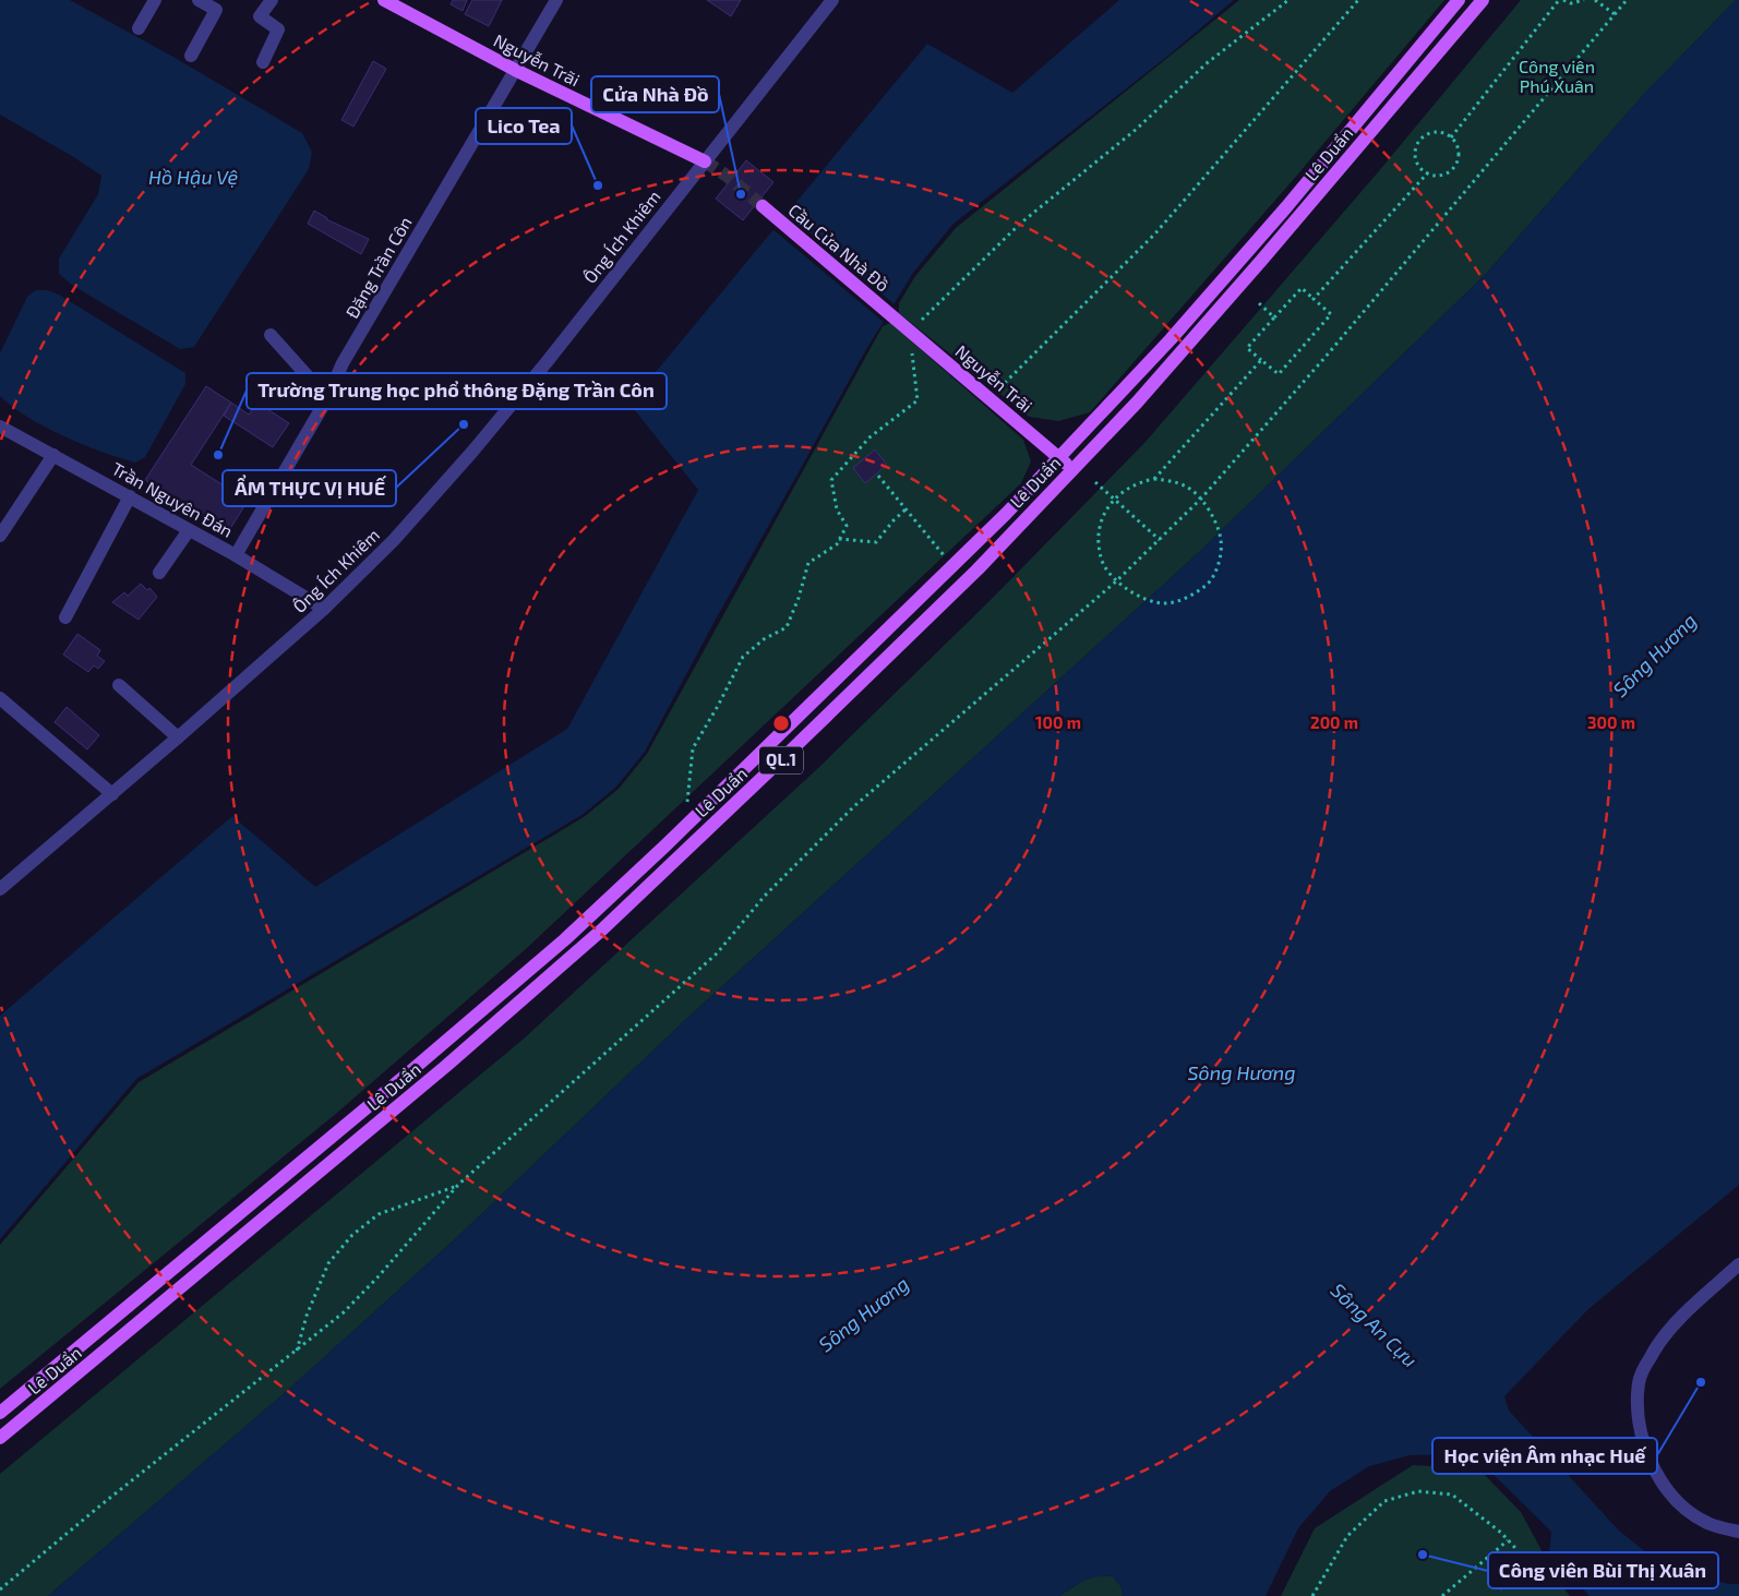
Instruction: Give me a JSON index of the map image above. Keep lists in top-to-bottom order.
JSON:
{
  "streets": {
    "main road": [
      "Nguyễn Trãi",
      "Lê Duẩn",
      "Cầu Cửa Nhà Đồ",
      "QL.1"
    ],
    "street": ["Ông Ích Khiêm", "Đặng Trần Côn", "Trần Nguyên Đán"]
  },
  "crossings": [
    ["Nguyễn Trãi", "Lê Duẩn"],
    ["Nguyễn Trãi", "Ông Ích Khiêm"],
    ["Nguyễn Trãi", "Cầu Cửa Nhà Đồ"],
    ["Nguyễn Trãi", "Đặng Trần Côn"],
    ["Ông Ích Khiêm", "Trần Nguyên Đán"],
    ["Đặng Trần Côn", "Trần Nguyên Đán"]
  ],
  "water": ["Hồ Hậu Vệ", "Sông Hương", "Sông An Cựu"],
  "parks": ["Công viên Phú Xuân"],
  "places": [
    "Lico Tea",
    "Cửa Nhà Đồ",
    "ẨM THỰC VỊ HUẾ",
    "Trường Trung học phổ thông Đặng Trần Côn",
    "Học viện Âm nhạc Huế",
    "Công viên Bùi Thị Xuân"
  ],
  "rings": ["100 m", "200 m", "300 m"]
}
